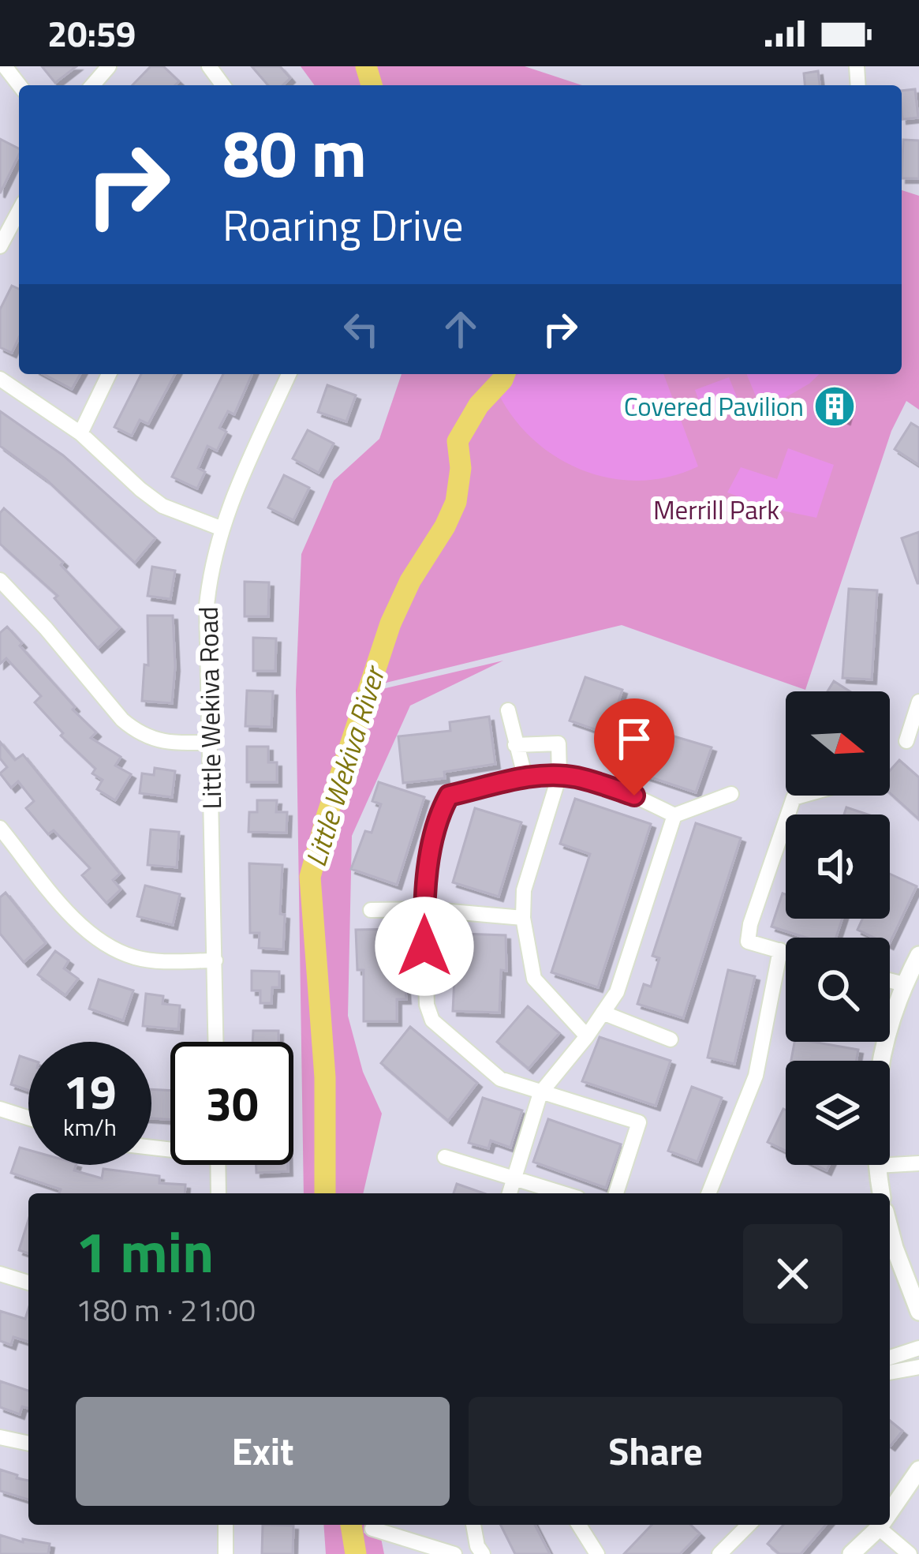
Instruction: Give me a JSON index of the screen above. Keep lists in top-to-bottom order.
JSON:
{
  "streets": {
    "street": ["Little Wekiva Road"]
  },
  "water": ["Little Wekiva River"],
  "parks": ["Merrill Park"],
  "places": {
    "building": ["Covered Pavilion"]
  },
  "north": "right",
  "page": {
    "status": "20:59",
    "turn": ["80 m", "Roaring Drive"],
    "speed": "19 km/h",
    "limit": "30",
    "heading": ["1 min", "180 m · 21:00"],
    "buttons": ["Exit", "Share"]
  }
}
